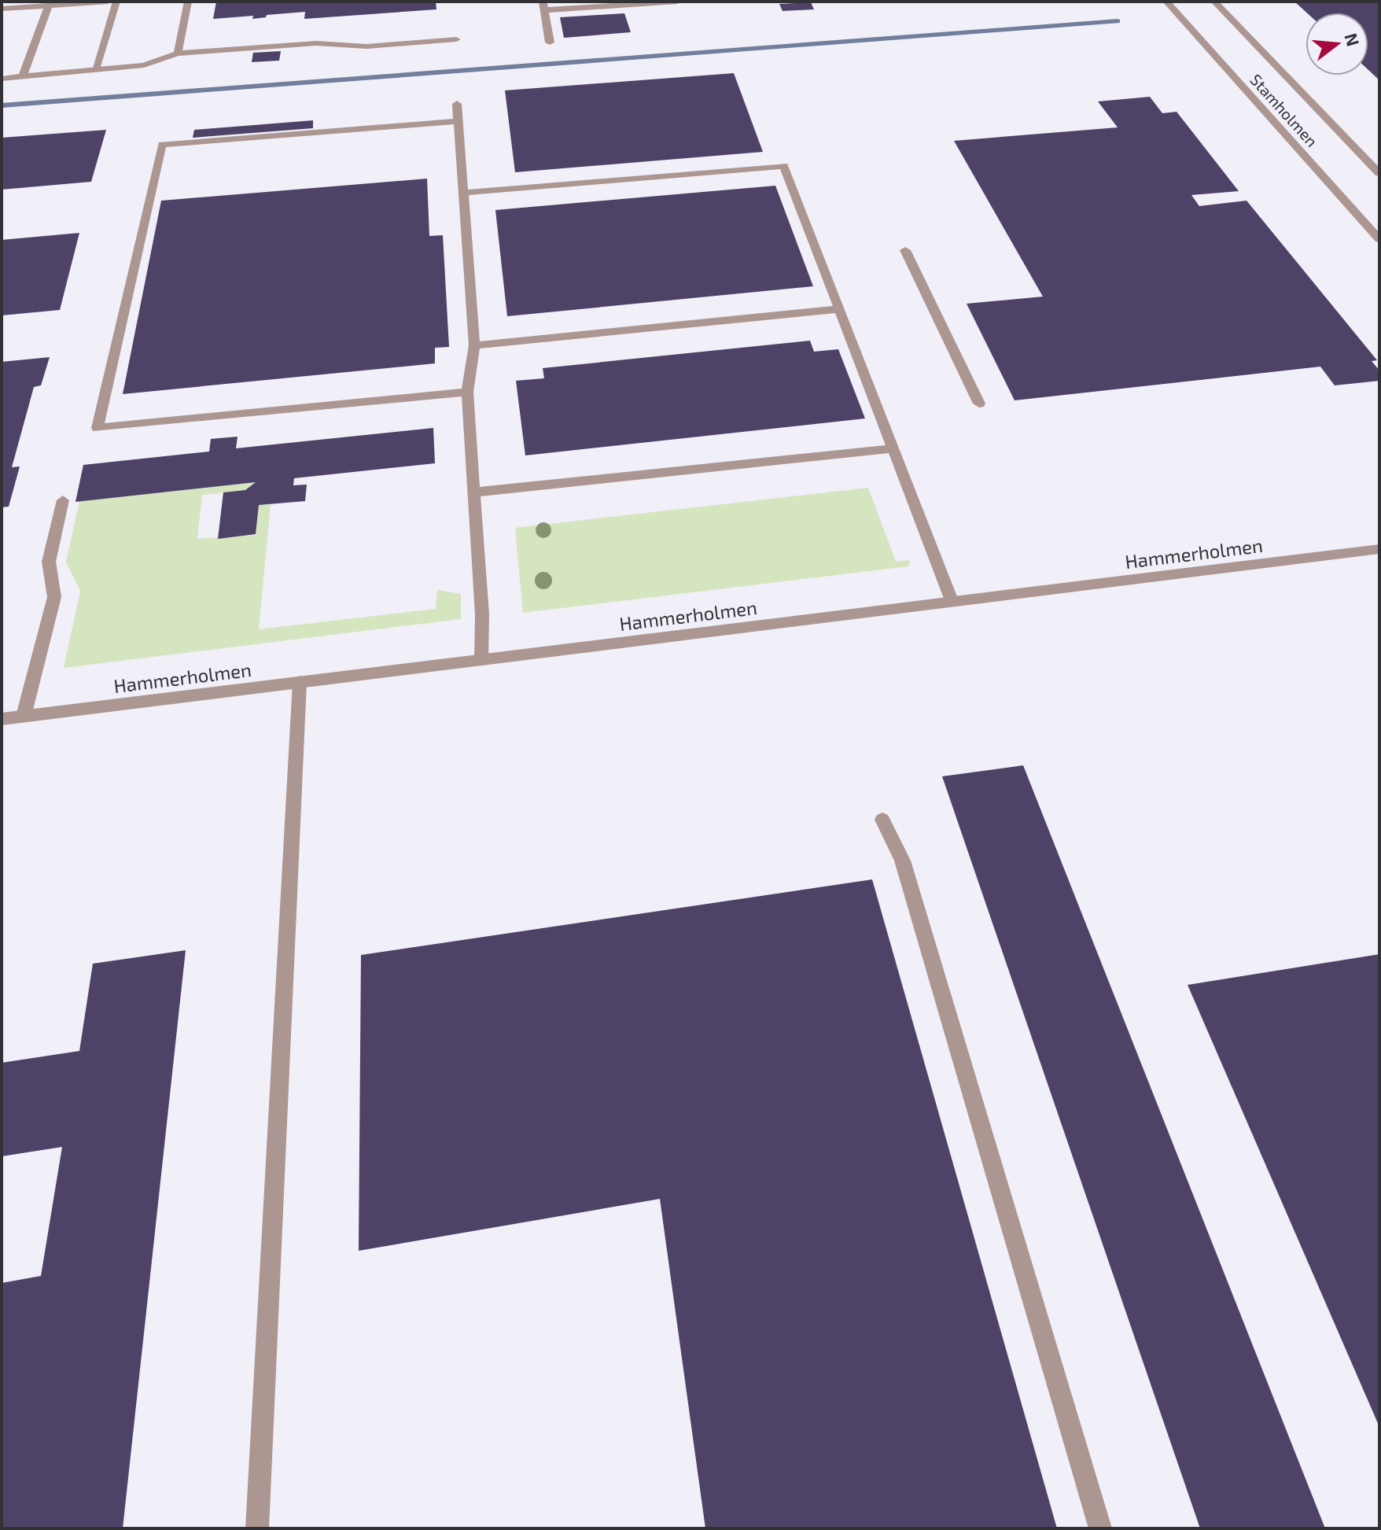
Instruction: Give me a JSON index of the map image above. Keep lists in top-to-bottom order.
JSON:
{
  "streets": {
    "street": ["Stamholmen", "Hammerholmen"]
  },
  "north": "right"
}
